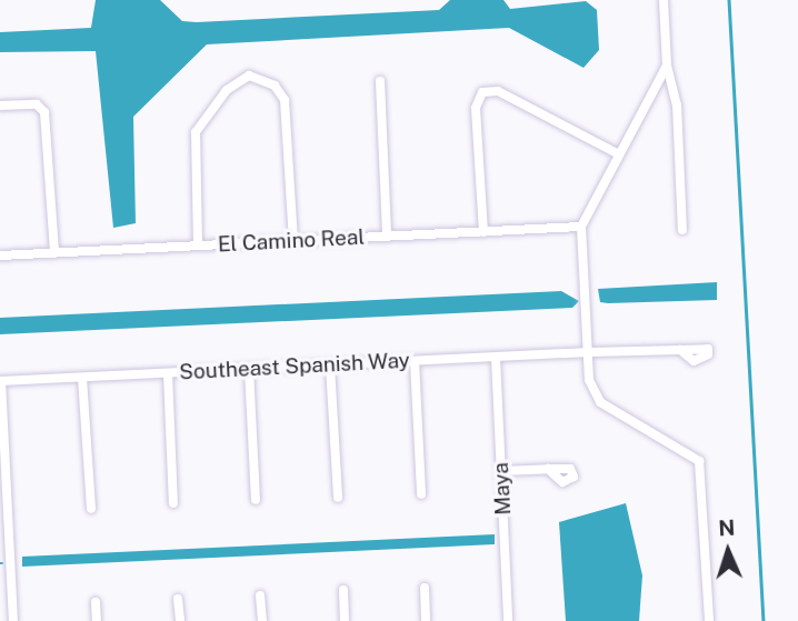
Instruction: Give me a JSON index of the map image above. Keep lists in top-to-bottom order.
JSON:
{
  "streets": {
    "street": ["El Camino Real", "Southeast Spanish Way", "Maya"]
  },
  "crossings": [
    ["Southeast Spanish Way", "Maya"]
  ],
  "north": "top"
}
